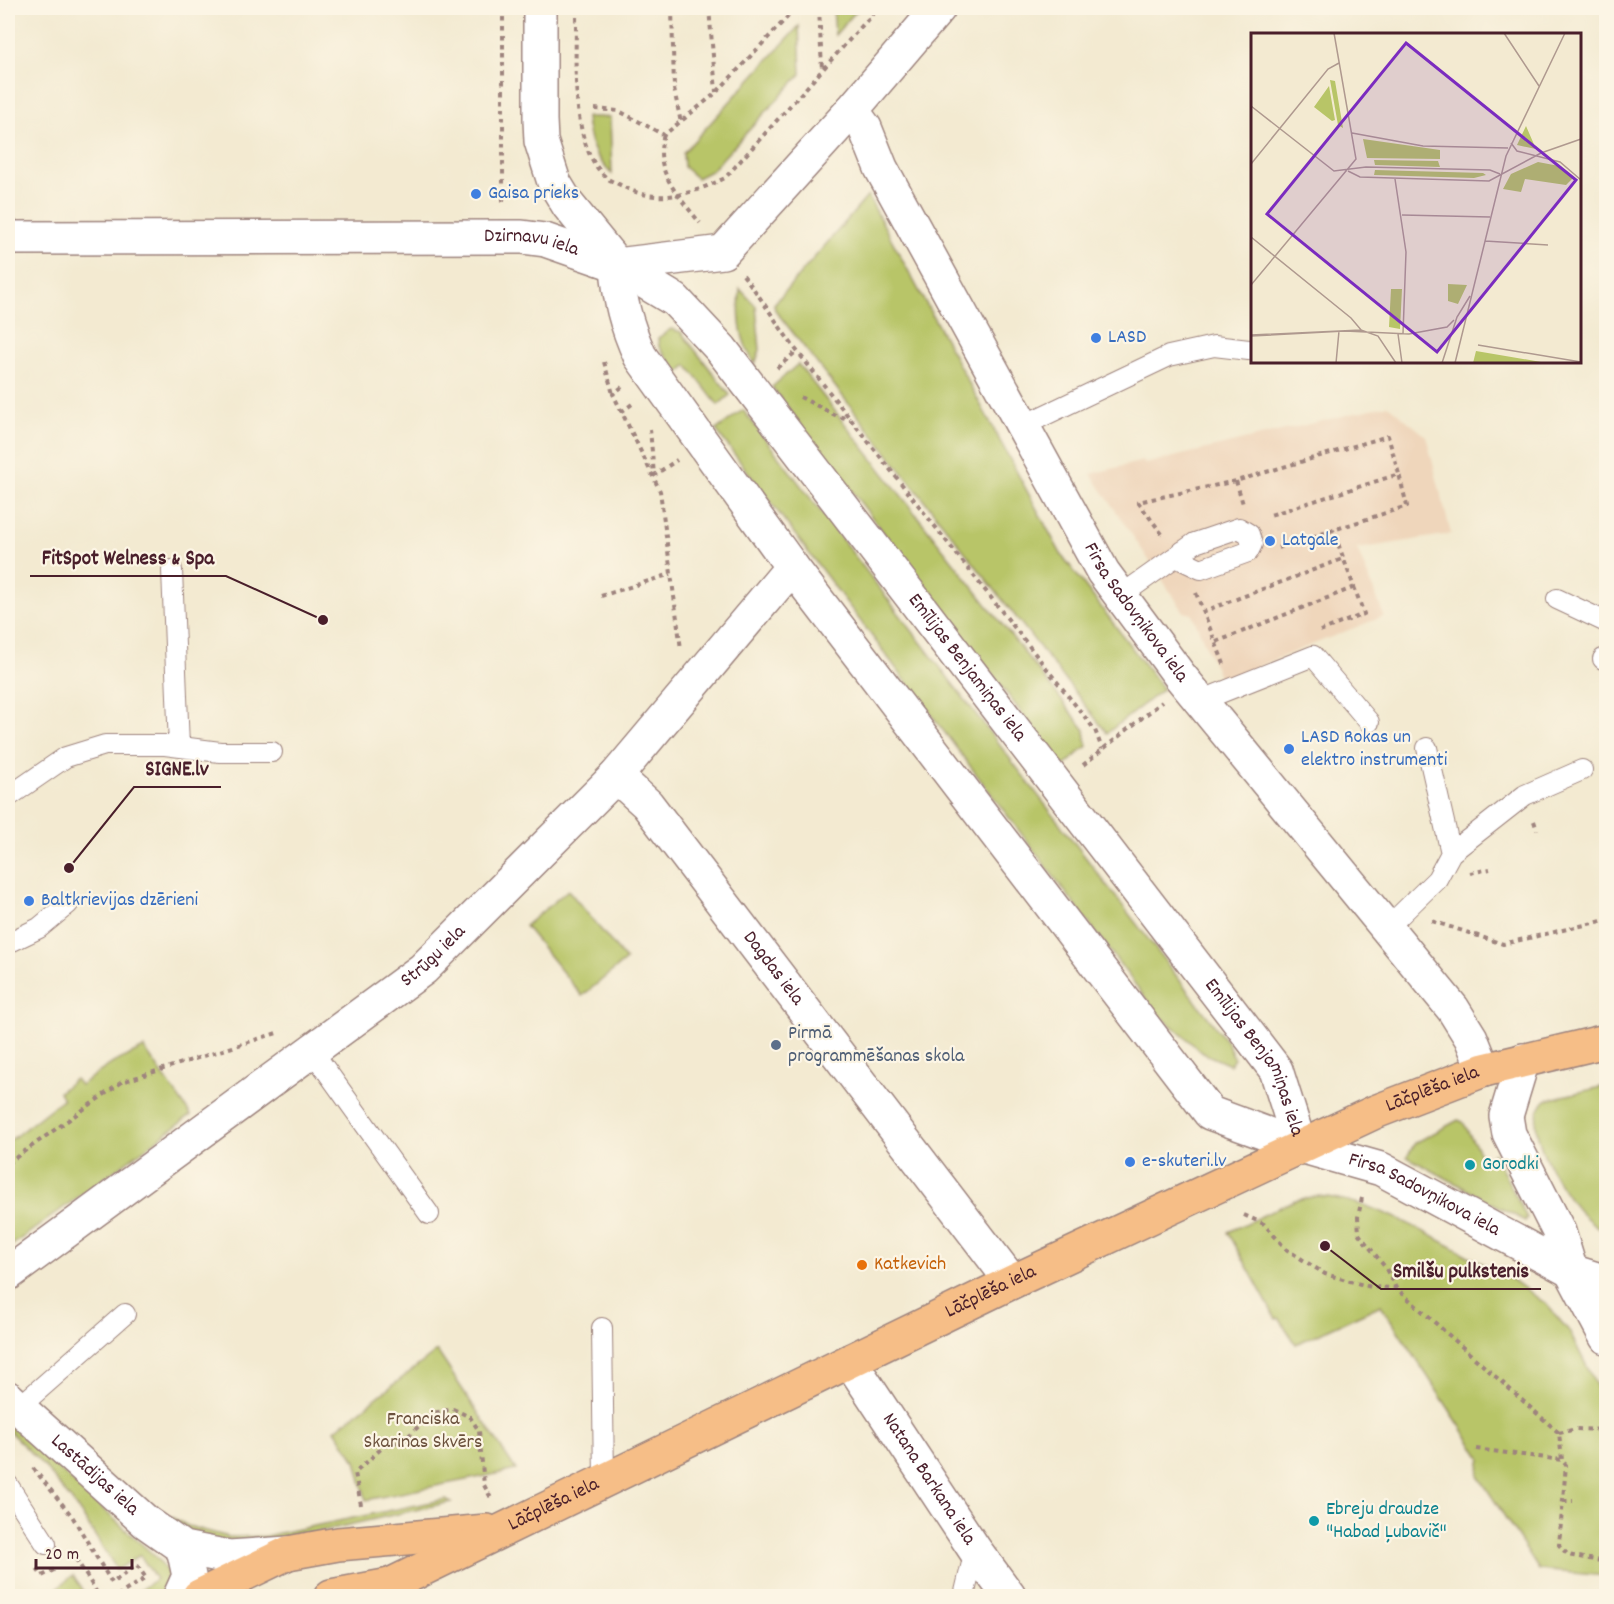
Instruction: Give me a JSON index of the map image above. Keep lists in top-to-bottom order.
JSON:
{
  "streets": {
    "highway": ["Lāčplēša iela"],
    "street": [
      "Dzirnavu iela",
      "Firsa Sadovņikova iela",
      "Emīlijas Benjamiņas iela",
      "Strūgu iela",
      "Dagdas iela",
      "Lastādijas iela",
      "Natana Barkana iela"
    ]
  },
  "crossings": [
    ["Dzirnavu iela", "Firsa Sadovņikova iela"],
    ["Dzirnavu iela", "Emīlijas Benjamiņas iela"],
    ["Firsa Sadovņikova iela", "Emīlijas Benjamiņas iela"],
    ["Firsa Sadovņikova iela", "Lāčplēša iela"],
    ["Emīlijas Benjamiņas iela", "Strūgu iela"],
    ["Emīlijas Benjamiņas iela", "Lāčplēša iela"],
    ["Strūgu iela", "Dagdas iela"],
    ["Dagdas iela", "Lāčplēša iela"],
    ["Lāčplēša iela", "Natana Barkana iela"]
  ],
  "parks": ["Franciska Skarinas Skvērs"],
  "places": [
    "Gaisa prieks",
    "LASD",
    "Latgale",
    "FitSpot Welness & Spa",
    "LASD Rokas un elektro instrumenti",
    "SIGNE.lv",
    "Baltkrievijas dzērieni",
    "Pirmā programmēšanas skola",
    "e-skuteri.lv",
    "Gorodki",
    "Smilšu pulkstenis",
    "Katkevich",
    "Ebreju draudze \"Habad Ļubavič\""
  ],
  "scale_bar": "20 m"
}
